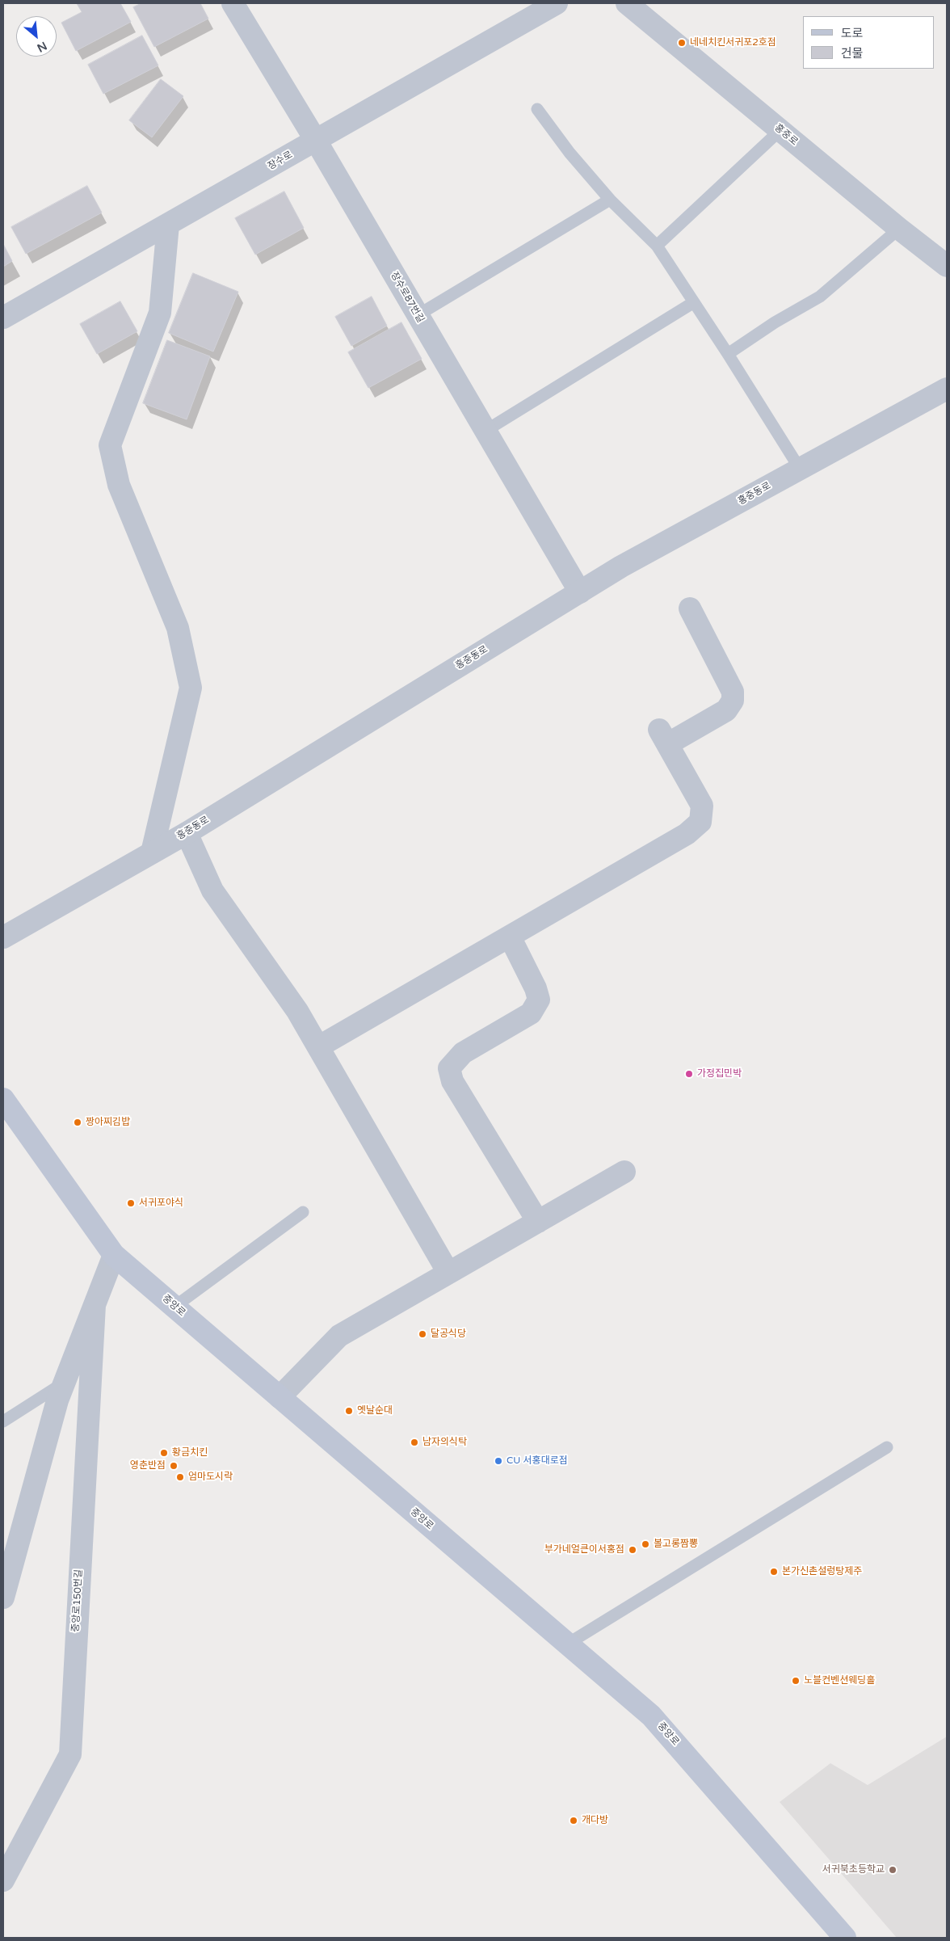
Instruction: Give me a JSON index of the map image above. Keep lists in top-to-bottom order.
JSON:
{
  "streets": {
    "main road": ["중앙로"],
    "street": [
      "홍중로",
      "장수로",
      "장수로87번길",
      "홍중동로",
      "중앙로150번길"
    ]
  },
  "crossings": [
    ["장수로", "장수로87번길"],
    ["장수로87번길", "홍중동로"]
  ],
  "places": [
    "네네치킨서귀포2호점",
    "가정집민박",
    "짱아찌김밥",
    "서귀포야식",
    "달공식당",
    "옛날순대",
    "남자의식탁",
    "황금치킨",
    "CU 서홍대로점",
    "영춘반점",
    "엄마도시락",
    "볼고롱짬뽕",
    "부가네얼큰이서홍점",
    "본가신촌설렁탕제주",
    "노블컨벤션웨딩홀",
    "개다방",
    "서귀북초등학교"
  ],
  "legend": ["도로", "건물"],
  "north": "bottom right"
}
